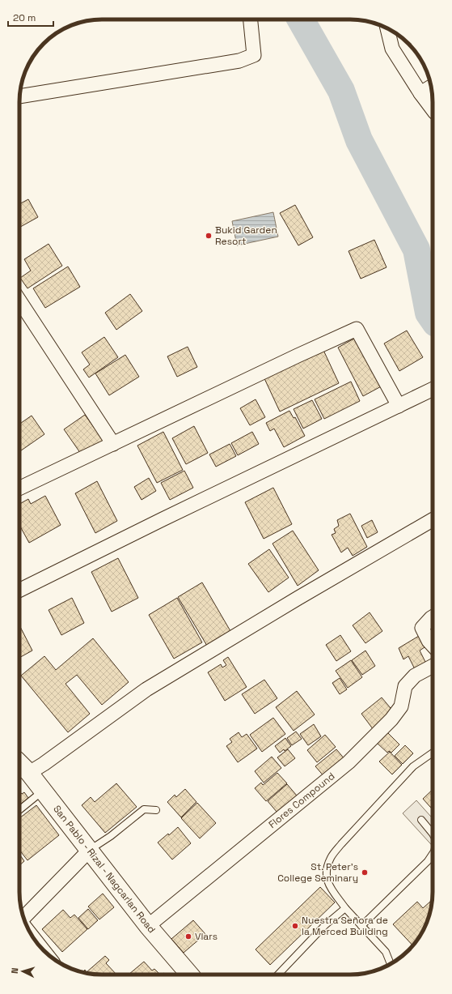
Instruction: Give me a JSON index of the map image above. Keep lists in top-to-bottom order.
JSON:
{
  "streets": {
    "main road": ["San Pablo - Rizal - Nagcarlan Road"],
    "street": ["Flores Compound"]
  },
  "crossings": [
    ["Flores Compound", "San Pablo - Rizal - Nagcarlan Road"]
  ],
  "places": [
    "Bukid Garden Resort",
    "St. Peter's College Seminary",
    "Nuestra Señora de la Merced Building",
    "Vlars"
  ],
  "scale_bar": "20 m",
  "north": "left"
}
